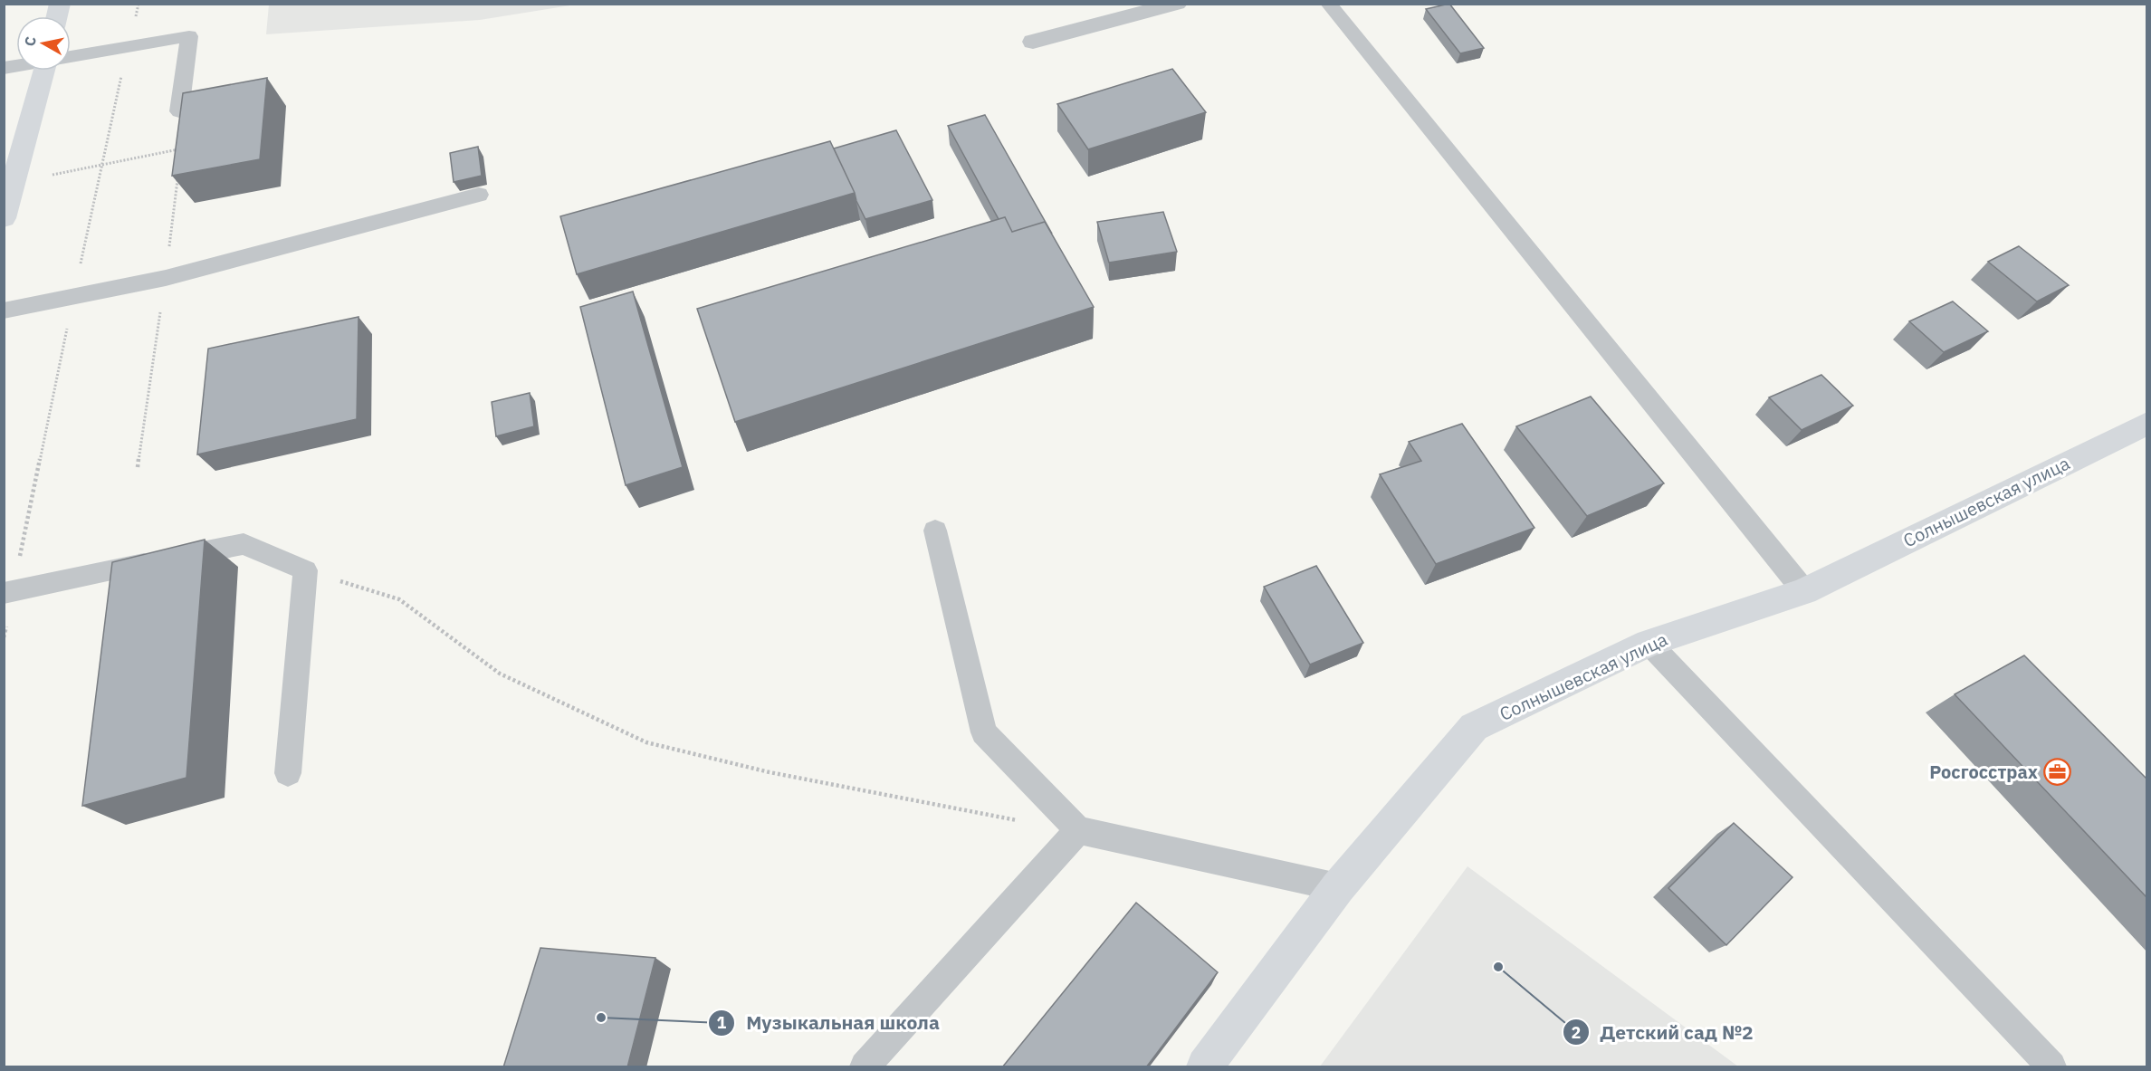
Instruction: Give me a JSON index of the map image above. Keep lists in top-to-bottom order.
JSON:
{
  "streets": {
    "street": ["Солнышевская улица"]
  },
  "places": {
    "office": ["Росгосстрах"],
    "other": ["Детский сад №2", "Музыкальная школа"]
  },
  "north": "left"
}
